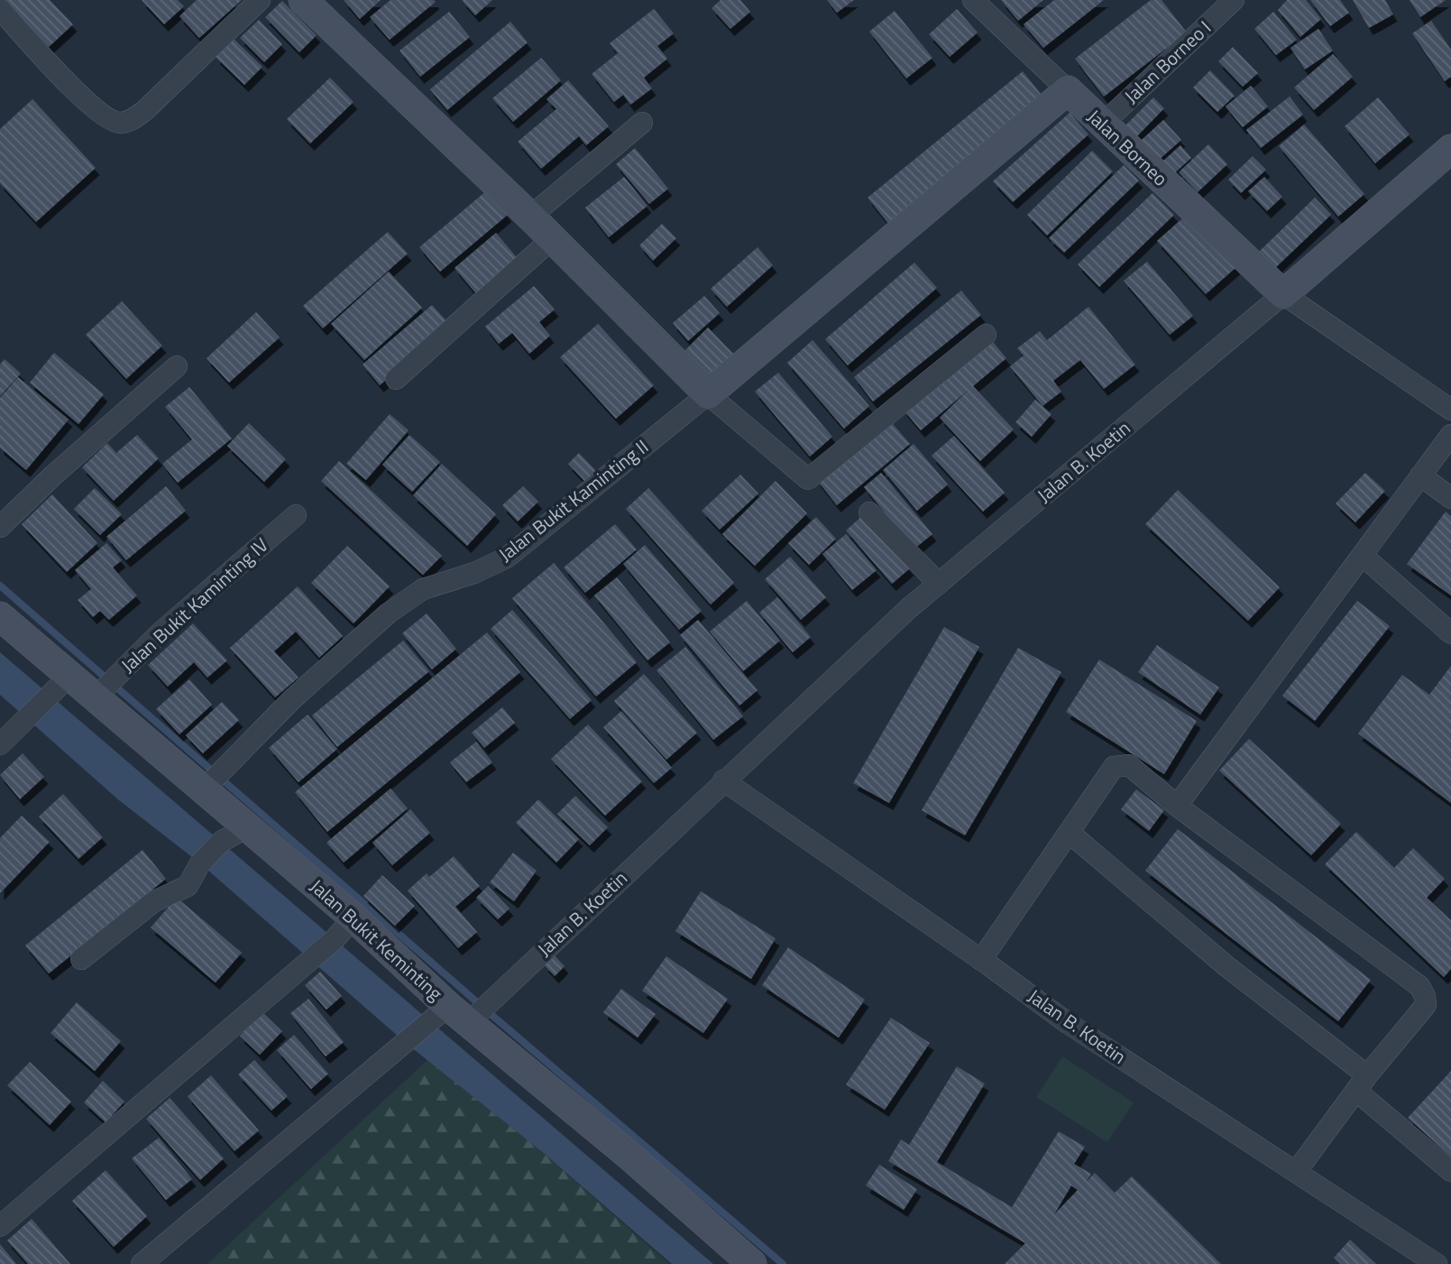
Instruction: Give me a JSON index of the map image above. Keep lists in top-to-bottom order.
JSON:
{
  "streets": {
    "street": [
      "Jalan Borneo I",
      "Jalan Borneo",
      "Jalan B. Koetin",
      "Jalan Bukit Kaminting II",
      "Jalan Bukit Kaminting IV",
      "Jalan Bukit Keminting"
    ]
  },
  "crossings": [
    ["Jalan Borneo I", "Jalan Borneo"],
    ["Jalan Borneo", "Jalan B. Koetin"],
    ["Jalan B. Koetin", "Jalan Bukit Keminting"],
    ["Jalan Bukit Kaminting II", "Jalan Bukit Keminting"],
    ["Jalan Bukit Kaminting IV", "Jalan Bukit Keminting"]
  ]
}
